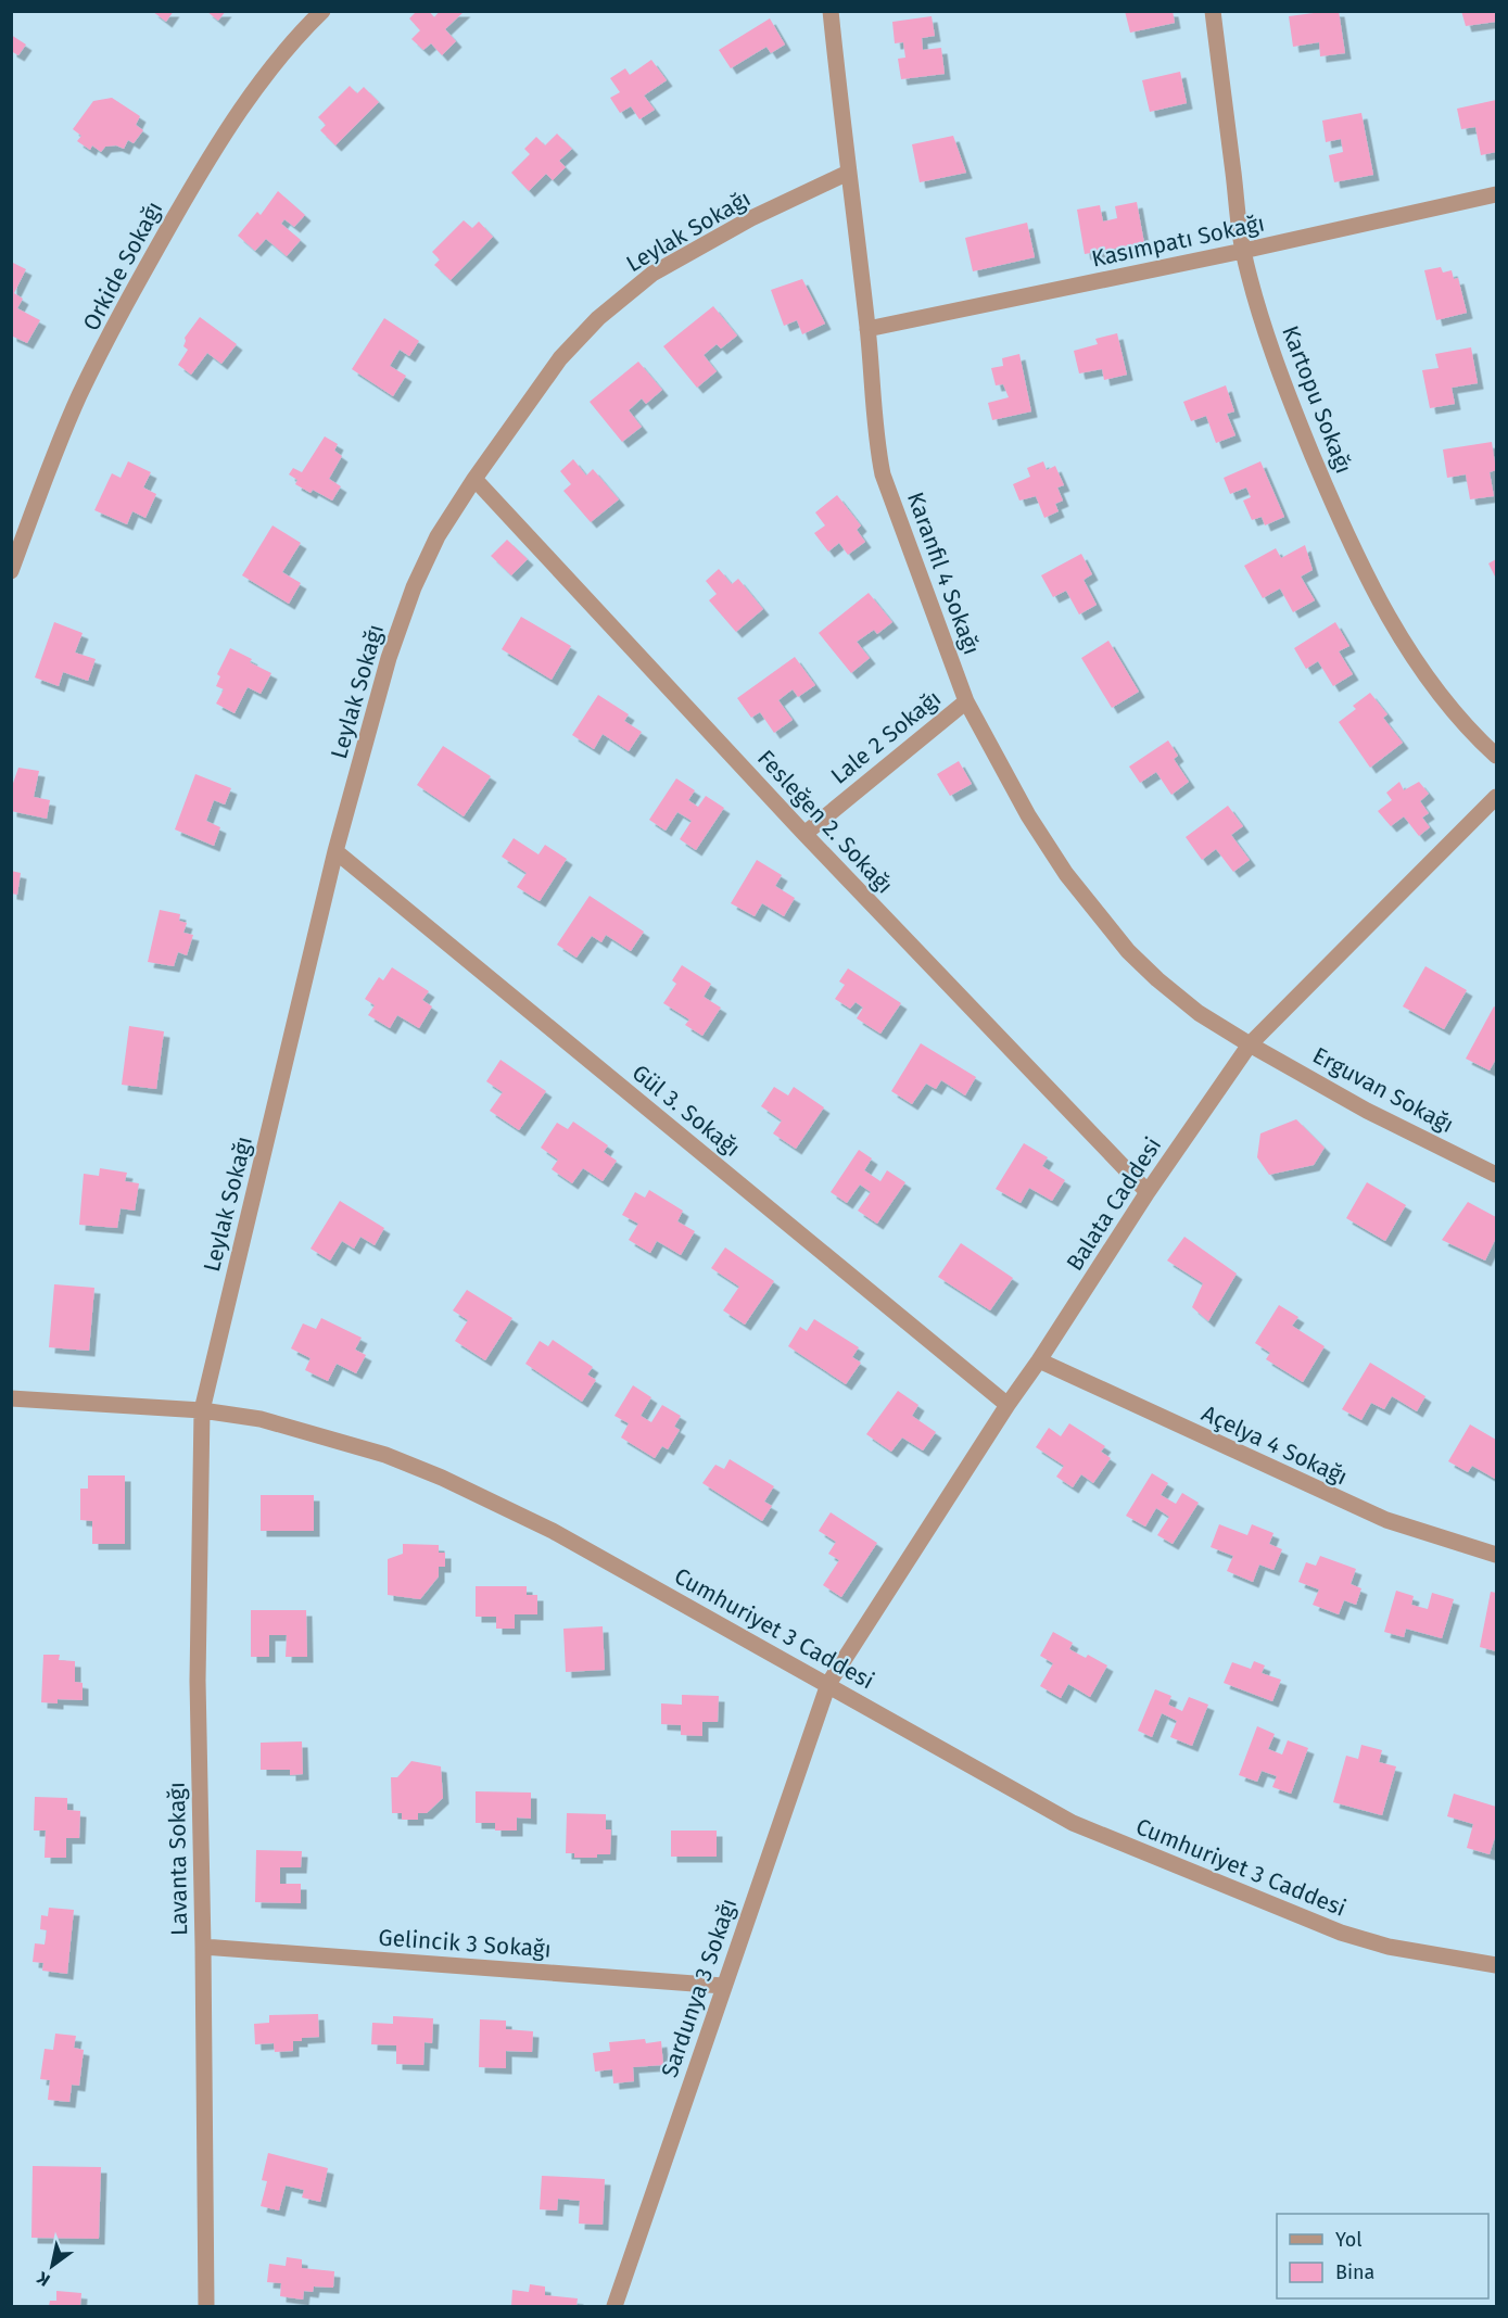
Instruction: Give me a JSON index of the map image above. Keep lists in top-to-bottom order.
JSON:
{
  "streets": {
    "street": [
      "Leylak Sokağı",
      "Kasımpatı Sokağı",
      "Orkide Sokağı",
      "Kartopu Sokağı",
      "Karanfil 4 Sokağı",
      "Lale 2 Sokağı",
      "Fesleğen 2. Sokağı",
      "Erguvan Sokağı",
      "Gül 3. Sokağı",
      "Balata Caddesi",
      "Açelya 4 Sokağı",
      "Cumhuriyet 3 Caddesi",
      "Lavanta Sokağı",
      "Gelincik 3 Sokağı",
      "Sardunya 3 Sokağı"
    ]
  },
  "crossings": [
    ["Leylak Sokağı", "Karanfil 4 Sokağı"],
    ["Leylak Sokağı", "Fesleğen 2. Sokağı"],
    ["Leylak Sokağı", "Gül 3. Sokağı"],
    ["Leylak Sokağı", "Cumhuriyet 3 Caddesi"],
    ["Leylak Sokağı", "Lavanta Sokağı"],
    ["Kasımpatı Sokağı", "Kartopu Sokağı"],
    ["Kasımpatı Sokağı", "Karanfil 4 Sokağı"],
    ["Karanfil 4 Sokağı", "Lale 2 Sokağı"],
    ["Karanfil 4 Sokağı", "Erguvan Sokağı"],
    ["Karanfil 4 Sokağı", "Balata Caddesi"],
    ["Lale 2 Sokağı", "Fesleğen 2. Sokağı"],
    ["Fesleğen 2. Sokağı", "Balata Caddesi"],
    ["Erguvan Sokağı", "Balata Caddesi"],
    ["Gül 3. Sokağı", "Balata Caddesi"],
    ["Balata Caddesi", "Açelya 4 Sokağı"],
    ["Balata Caddesi", "Cumhuriyet 3 Caddesi"],
    ["Balata Caddesi", "Sardunya 3 Sokağı"],
    ["Cumhuriyet 3 Caddesi", "Lavanta Sokağı"],
    ["Cumhuriyet 3 Caddesi", "Sardunya 3 Sokağı"],
    ["Lavanta Sokağı", "Gelincik 3 Sokağı"],
    ["Gelincik 3 Sokağı", "Sardunya 3 Sokağı"]
  ],
  "legend": ["Yol", "Bina"],
  "north": "bottom left"
}
